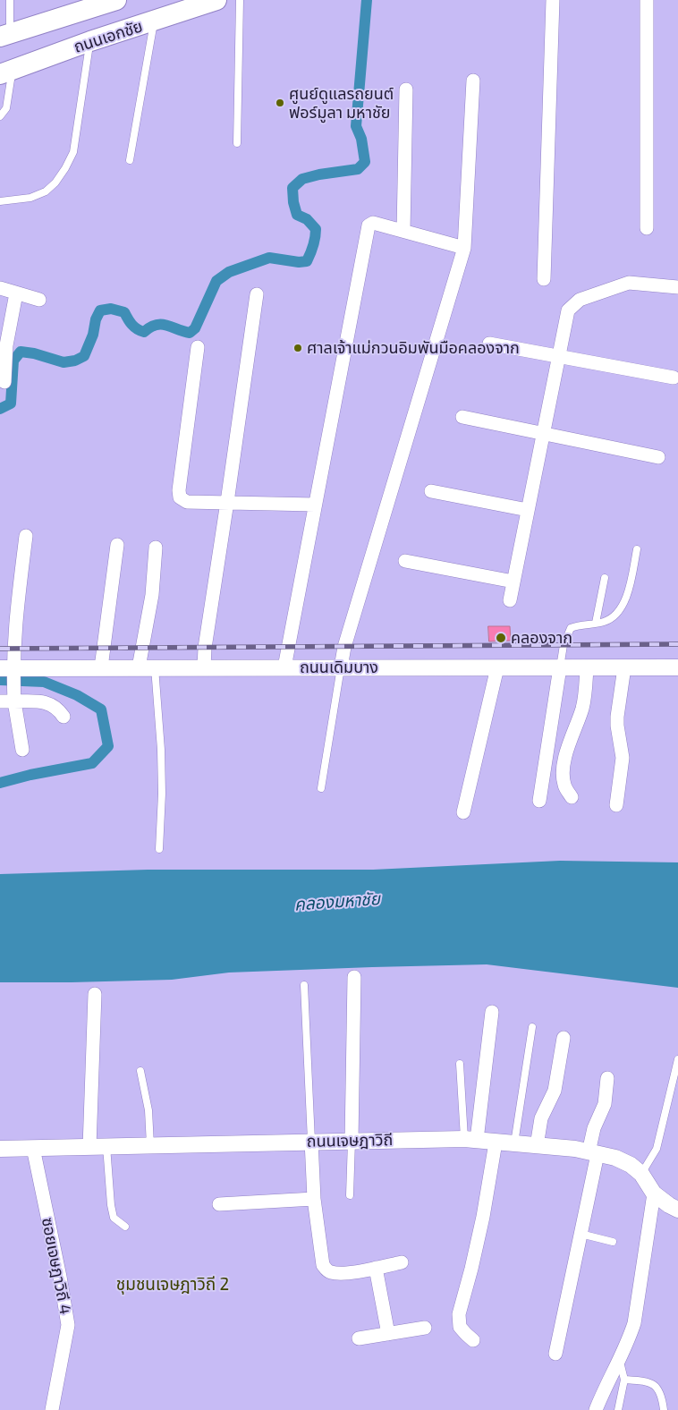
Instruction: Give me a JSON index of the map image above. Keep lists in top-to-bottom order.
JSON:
{
  "streets": {
    "main road": ["ถนนเอกชัย"],
    "street": ["ถนนเดิมบาง", "ถนนเจษฎาวิถี", "ซอยเจษฎาวิถี 4"]
  },
  "crossings": [
    ["ถนนเจษฎาวิถี", "ซอยเจษฎาวิถี 4"]
  ],
  "districts": ["ชุมชนเจษฎาวิถี 2"],
  "water": ["คลองมหาชัย"],
  "places": ["ศูนย์ดูแลรถยนต์ ฟอร์มูลา มหาชัย", "ศาลเจ้าแม่กวนอิมพันมือคลองจาก", "คลองจาก"]
}
